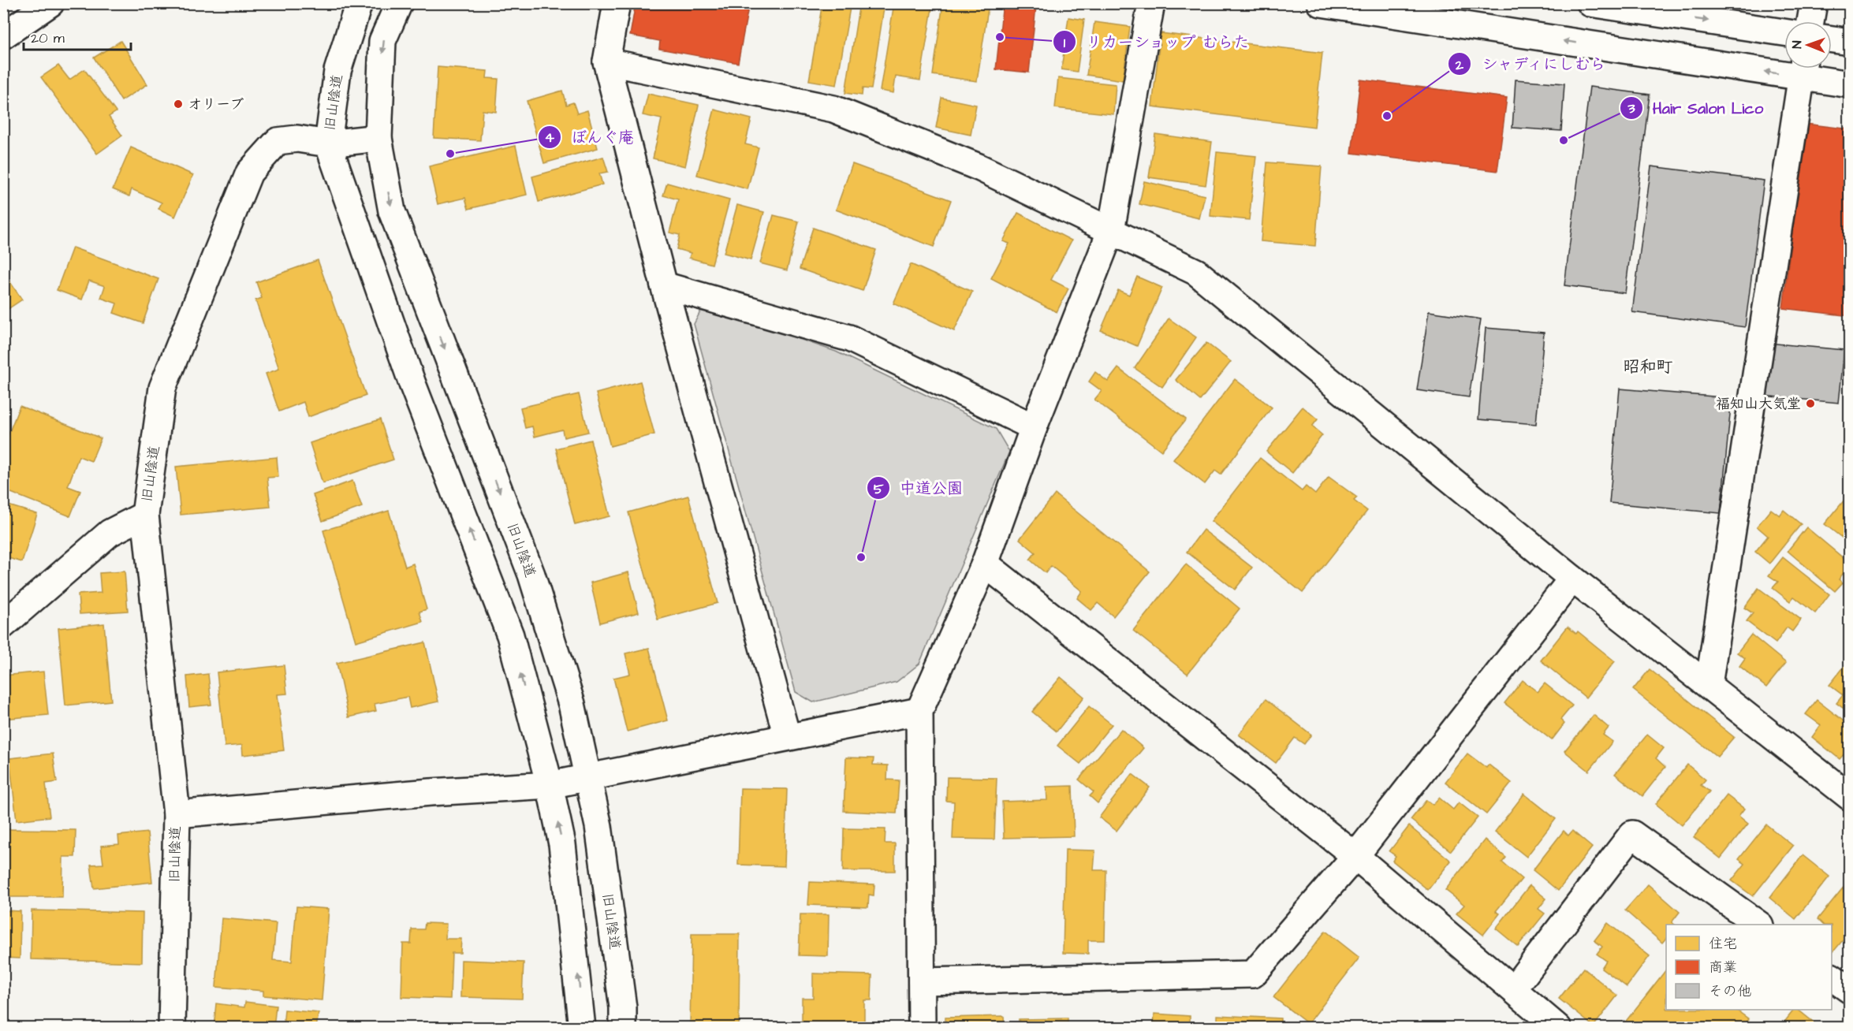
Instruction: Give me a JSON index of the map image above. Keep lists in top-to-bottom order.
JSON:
{
  "streets": {
    "street": ["旧山陰道"]
  },
  "districts": ["昭和町"],
  "places": [
    "リカーショップ むらた",
    "オリーブ",
    "シャディにしむら",
    "Hair Salon Lico",
    "ぼんぐ庵",
    "福知山大気堂",
    "中道公園"
  ],
  "legend": ["住宅", "商業", "その他"],
  "scale_bar": "20 m",
  "north": "left"
}
